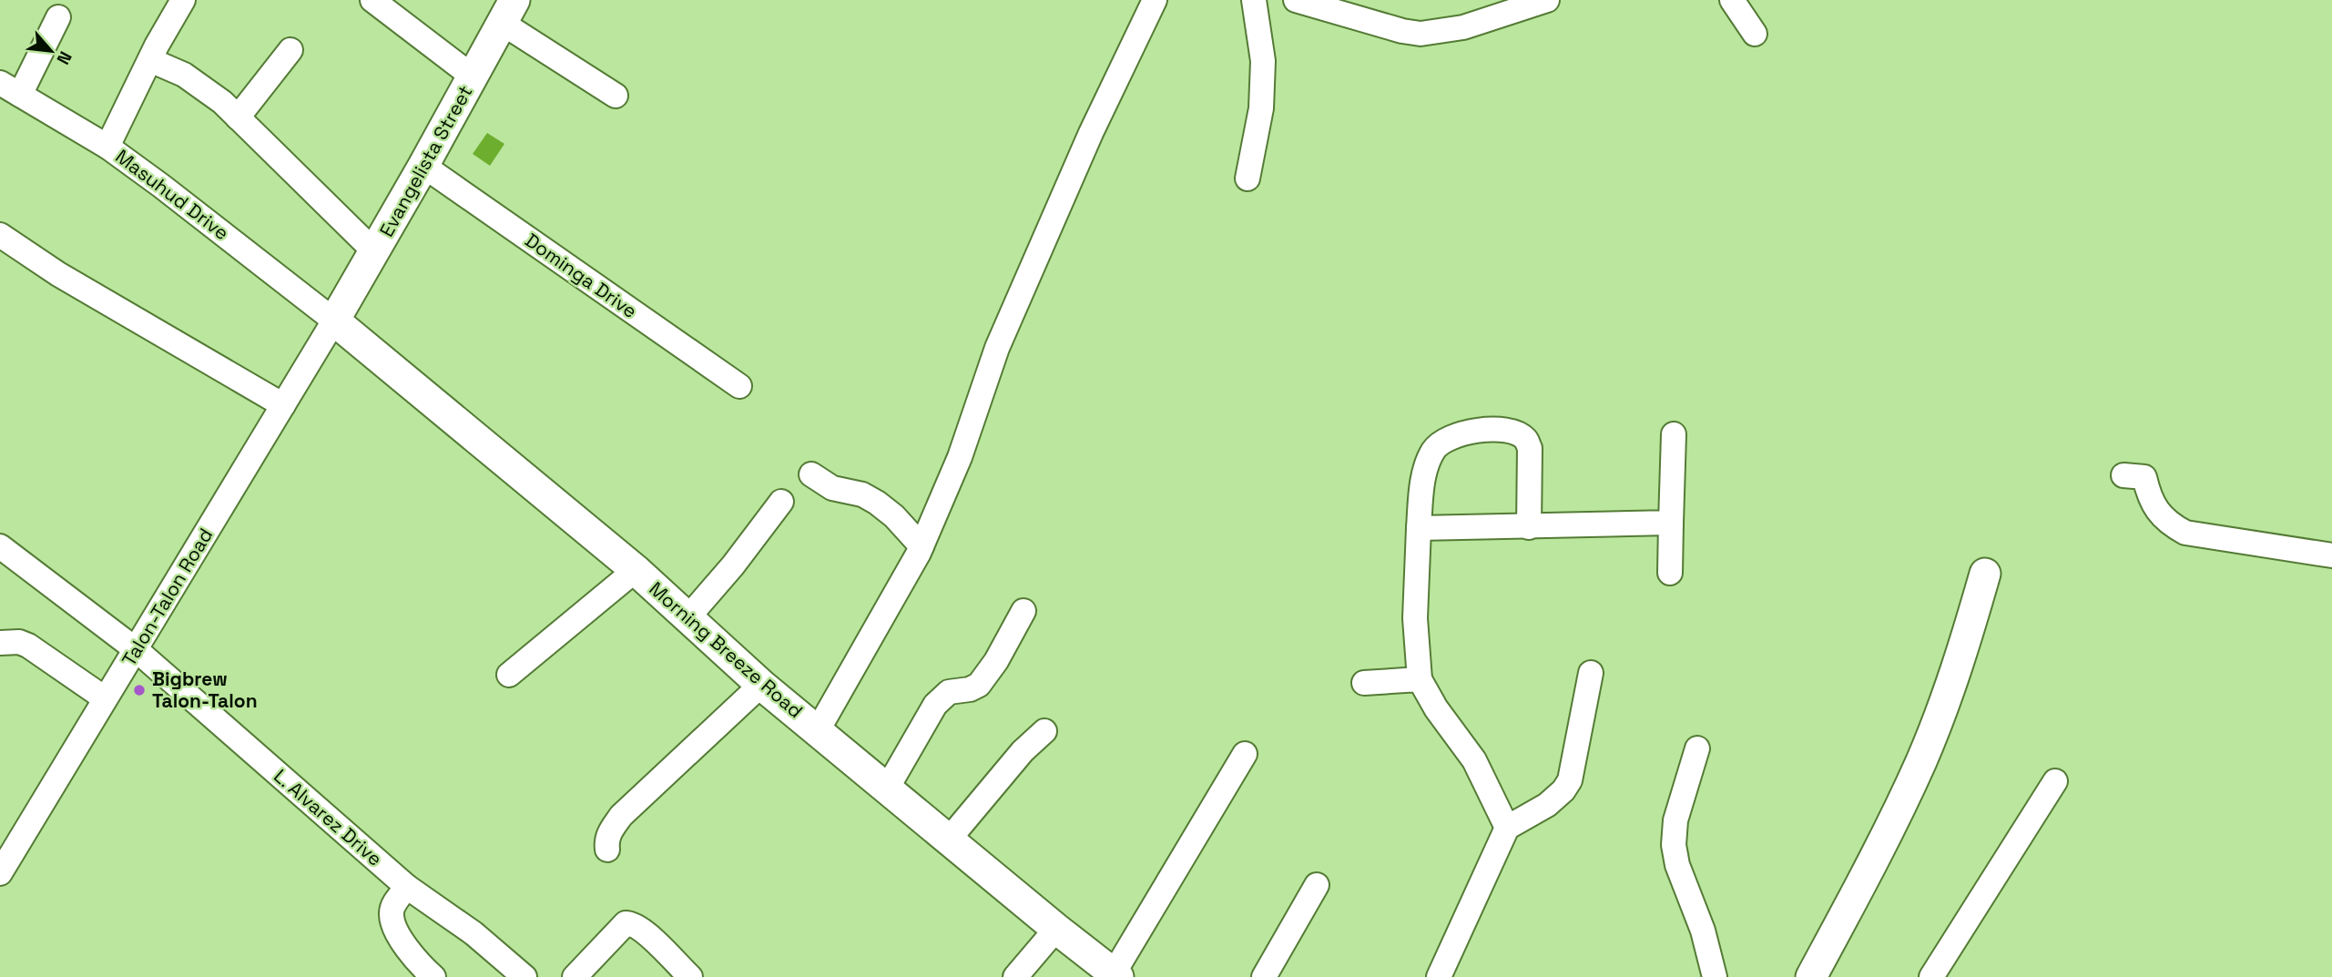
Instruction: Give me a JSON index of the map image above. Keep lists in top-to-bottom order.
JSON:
{
  "streets": {
    "main road": ["Evangelista Street", "Morning Breeze Road"],
    "street": [
      "Masuhud Drive",
      "Dominga Drive",
      "Talon-Talon Road",
      "L. Alvarez Drive"
    ]
  },
  "crossings": [
    ["Evangelista Street", "Masuhud Drive"],
    ["Evangelista Street", "Dominga Drive"],
    ["Evangelista Street", "Talon-Talon Road"],
    ["Evangelista Street", "Morning Breeze Road"],
    ["Masuhud Drive", "Talon-Talon Road"],
    ["Masuhud Drive", "Morning Breeze Road"],
    ["Talon-Talon Road", "Morning Breeze Road"],
    ["Talon-Talon Road", "L. Alvarez Drive"]
  ],
  "places": ["Bigbrew Talon-Talon"],
  "north": "bottom right"
}
